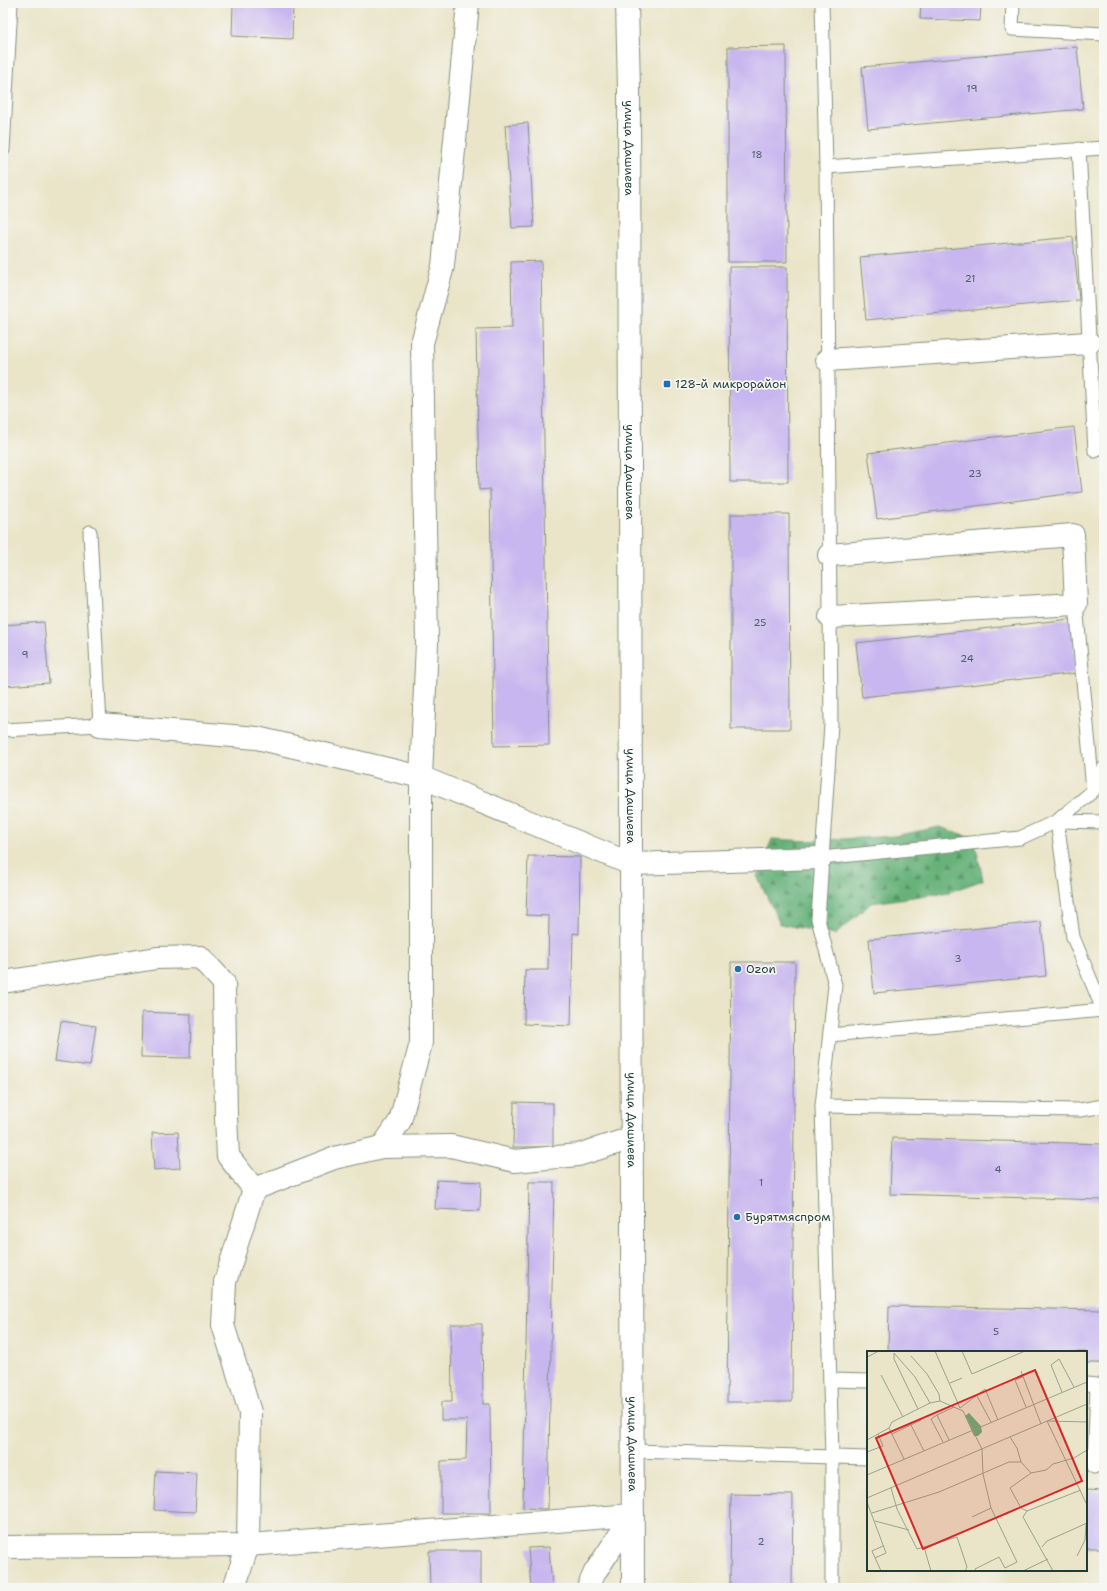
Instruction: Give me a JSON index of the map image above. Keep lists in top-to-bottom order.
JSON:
{
  "streets": {
    "street": ["улица Дашиева"]
  },
  "places": {
    "transit": ["128-й микрорайон"],
    "other": ["Ozon", "Бурятмяспром"]
  },
  "house_numbers": [
    "19",
    "18",
    "21",
    "23",
    "25",
    "9",
    "24",
    "3",
    "4",
    "1",
    "5",
    "2"
  ]
}
